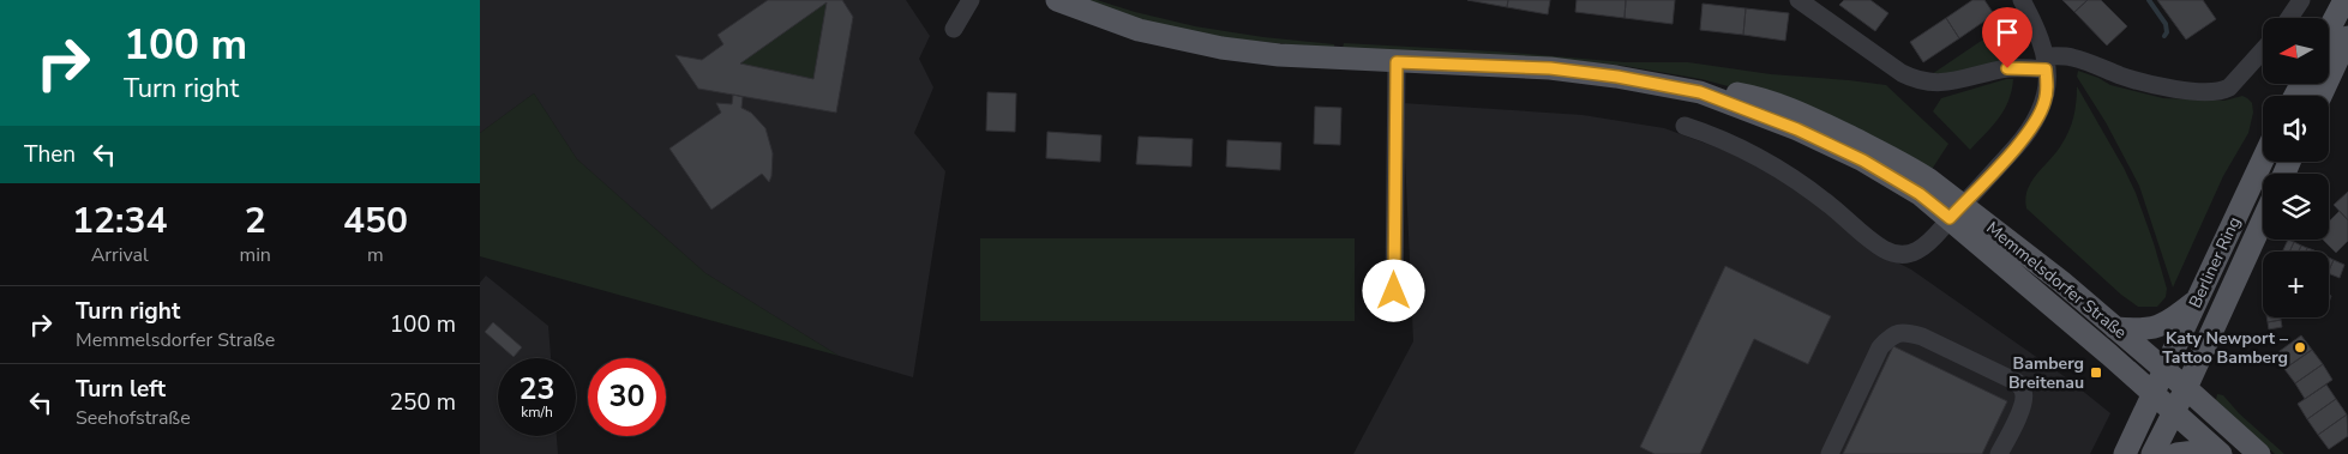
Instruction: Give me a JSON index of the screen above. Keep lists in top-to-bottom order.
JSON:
{
  "streets": {
    "main road": ["Berliner Ring", "Memmelsdorfer Straße"]
  },
  "crossings": [
    ["Berliner Ring", "Memmelsdorfer Straße"]
  ],
  "places": {
    "other": ["Katy Newport – Tattoo Bamberg"],
    "transit": ["Bamberg Breitenau"]
  },
  "north": "left",
  "page": {
    "turn": ["100 m", "Turn right"],
    "map_buttons": "+",
    "then": "Then",
    "eta": [
      "12:34",
      "Arrival",
      "2",
      "min",
      "450",
      "m"
    ],
    "list": [
      {
        "name": "Turn right",
        "note": "Memmelsdorfer Straße",
        "value": "100 m"
      },
      {
        "name": "Turn left",
        "note": "Seehofstraße",
        "value": "250 m"
      }
    ],
    "speed": "23 km/h",
    "limit": "30"
  }
}
